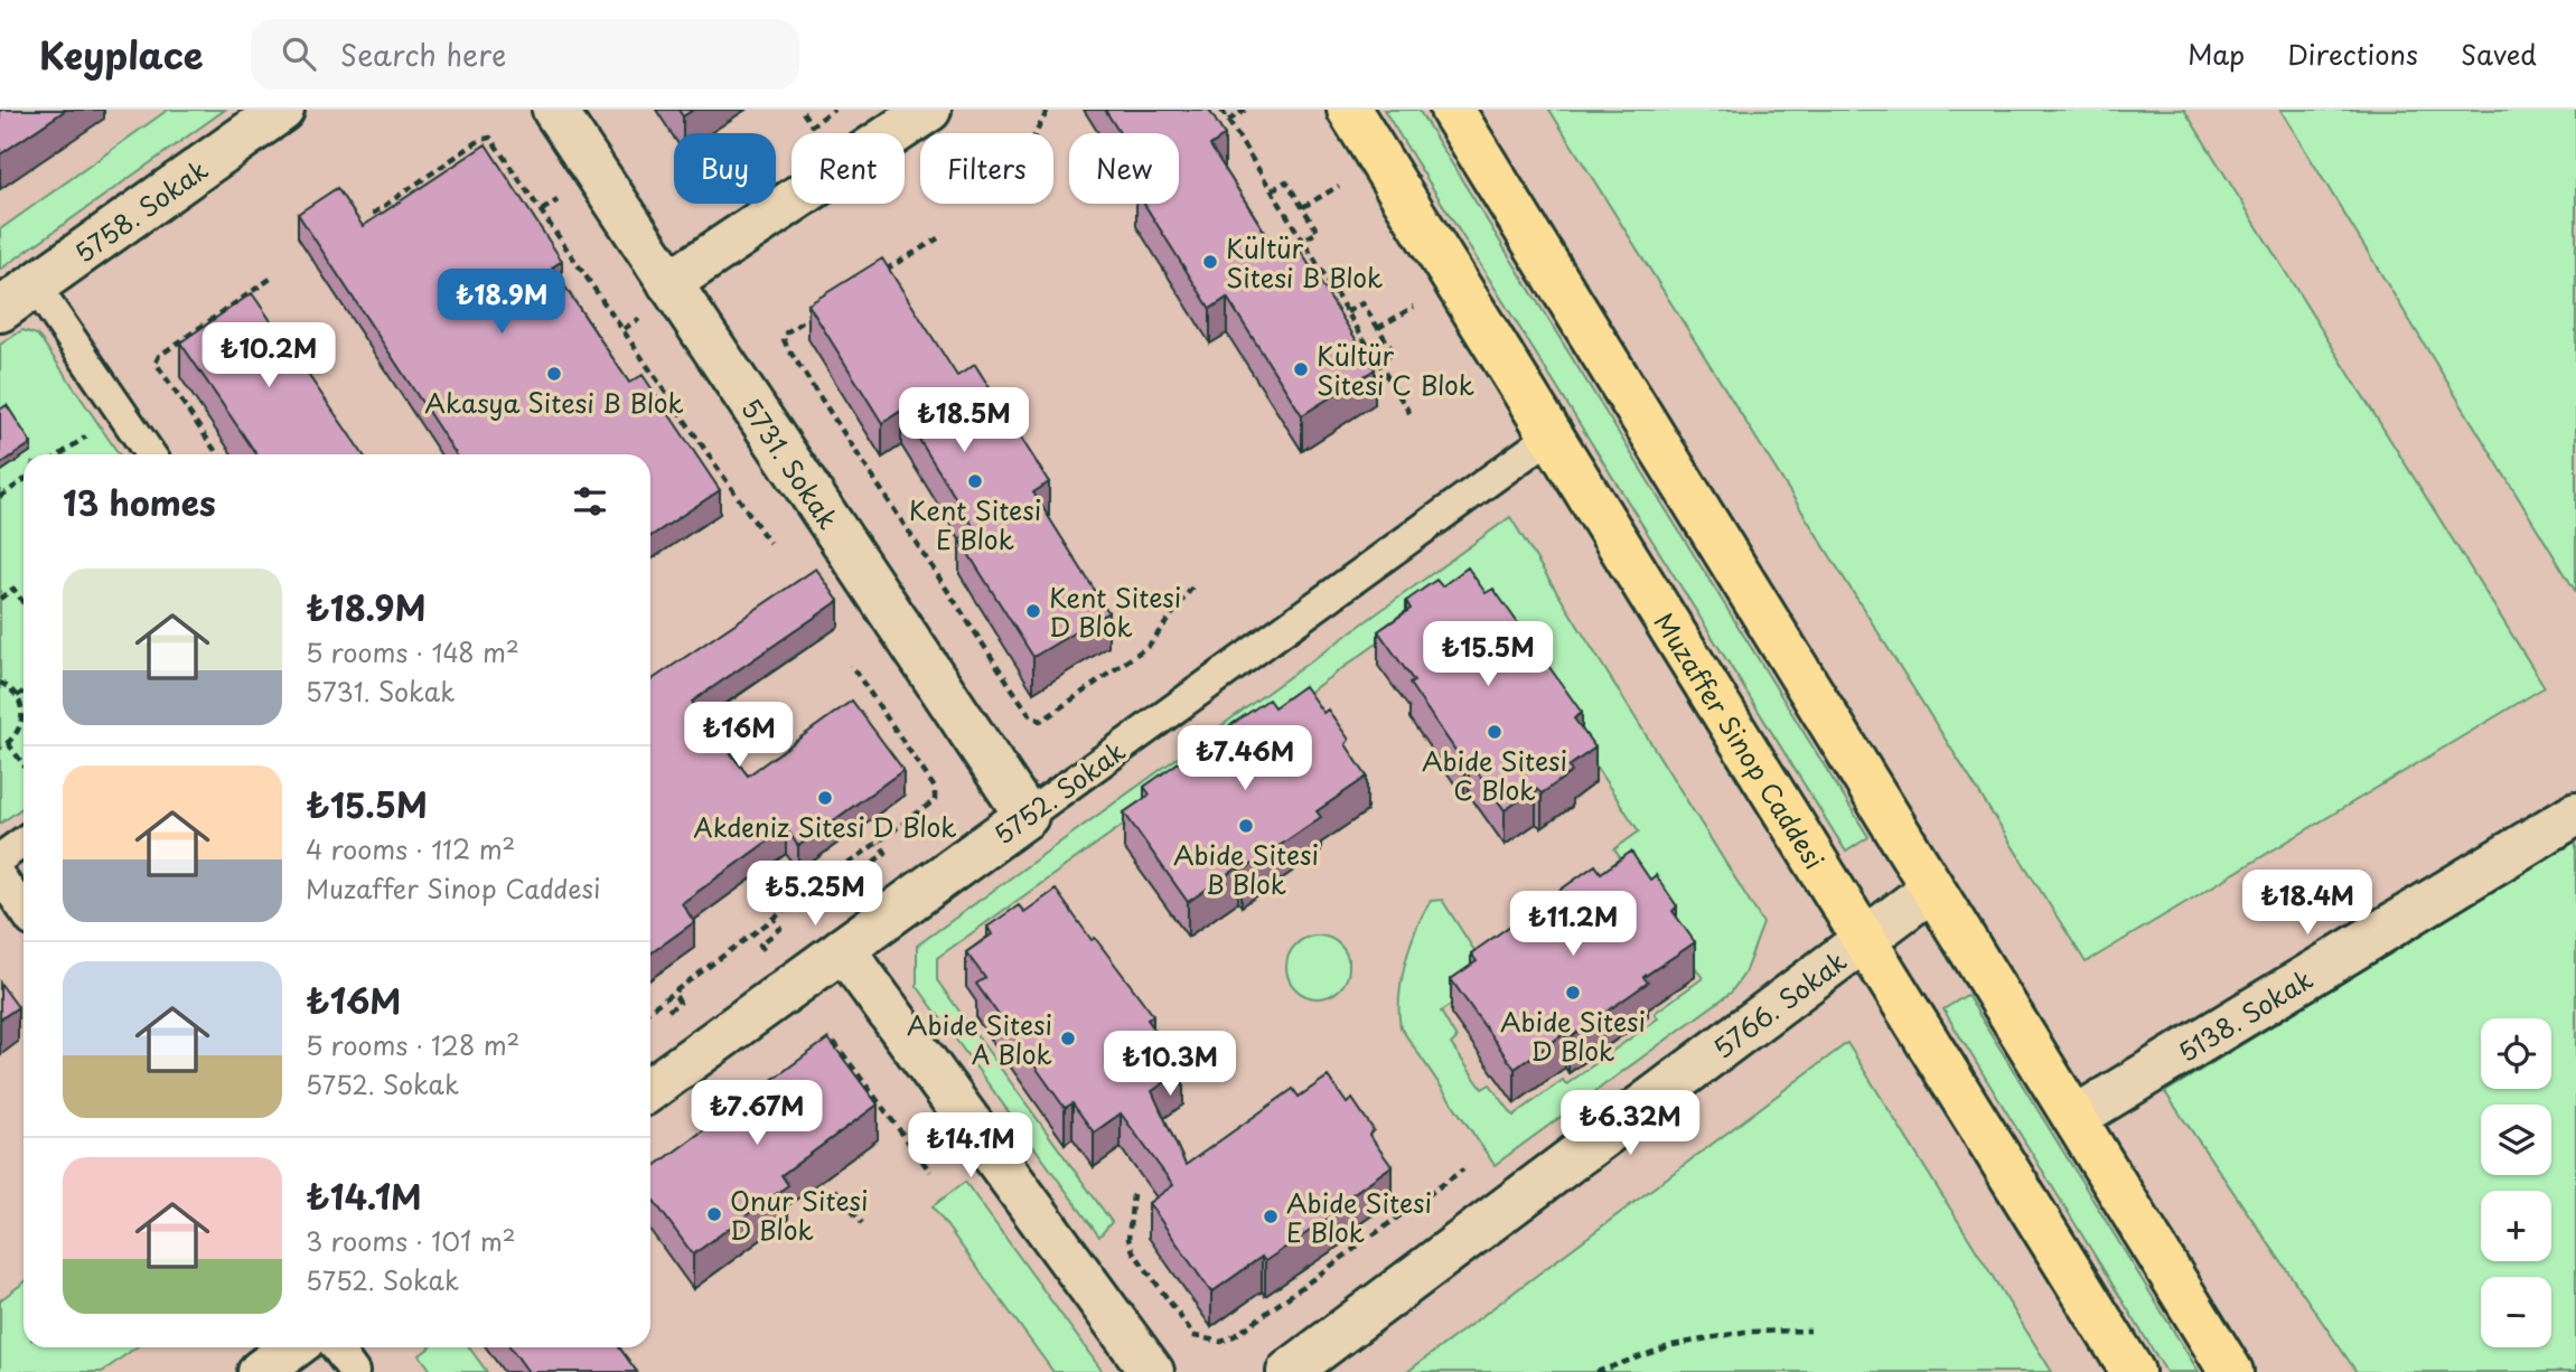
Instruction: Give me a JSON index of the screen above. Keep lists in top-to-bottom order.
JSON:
{
  "streets": {
    "main road": ["Muzaffer Sinop Caddesi"],
    "street": [
      "5758. Sokak",
      "5731. Sokak",
      "5752. Sokak",
      "5766. Sokak",
      "5138. Sokak"
    ]
  },
  "crossings": [
    ["5731. Sokak", "5752. Sokak"],
    ["Muzaffer Sinop Caddesi", "5752. Sokak"],
    ["Muzaffer Sinop Caddesi", "5766. Sokak"]
  ],
  "places": [
    "Kültür Sitesi B Blok",
    "Kültür Sitesi C Blok",
    "Akasya Sitesi B Blok",
    "Kent Sitesi E Blok",
    "Kent Sitesi D Blok",
    "Abide Sitesi C Blok",
    "Akdeniz Sitesi D Blok",
    "Abide Sitesi B Blok",
    "Abide Sitesi D Blok",
    "Abide Sitesi A Blok",
    "Onur Sitesi D Blok",
    "Abide Sitesi E Blok"
  ],
  "page": {
    "header": "Keyplace",
    "search": "Search here",
    "nav": ["Map", "Directions", "Saved"],
    "chip": [
      "Buy",
      "Rent",
      "Filters",
      "New"
    ],
    "price": [
      "₺18.9M",
      "₺10.2M",
      "₺18.5M",
      "₺15.5M",
      "₺16M",
      "₺7.46M",
      "₺5.25M",
      "₺18.4M",
      "₺11.2M",
      "₺10.3M",
      "₺7.67M",
      "₺6.32M",
      "₺14.1M"
    ],
    "heading": "13 homes",
    "list": [
      {
        "name": "₺18.9M",
        "note": "5 rooms · 148 m² · 5731. Sokak"
      },
      {
        "name": "₺15.5M",
        "note": "4 rooms · 112 m² · Muzaffer Sinop Caddesi"
      },
      {
        "name": "₺16M",
        "note": "5 rooms · 128 m² · 5752. Sokak"
      },
      {
        "name": "₺14.1M",
        "note": "3 rooms · 101 m² · 5752. Sokak"
      }
    ],
    "map_buttons": ["+", "−"]
  }
}
